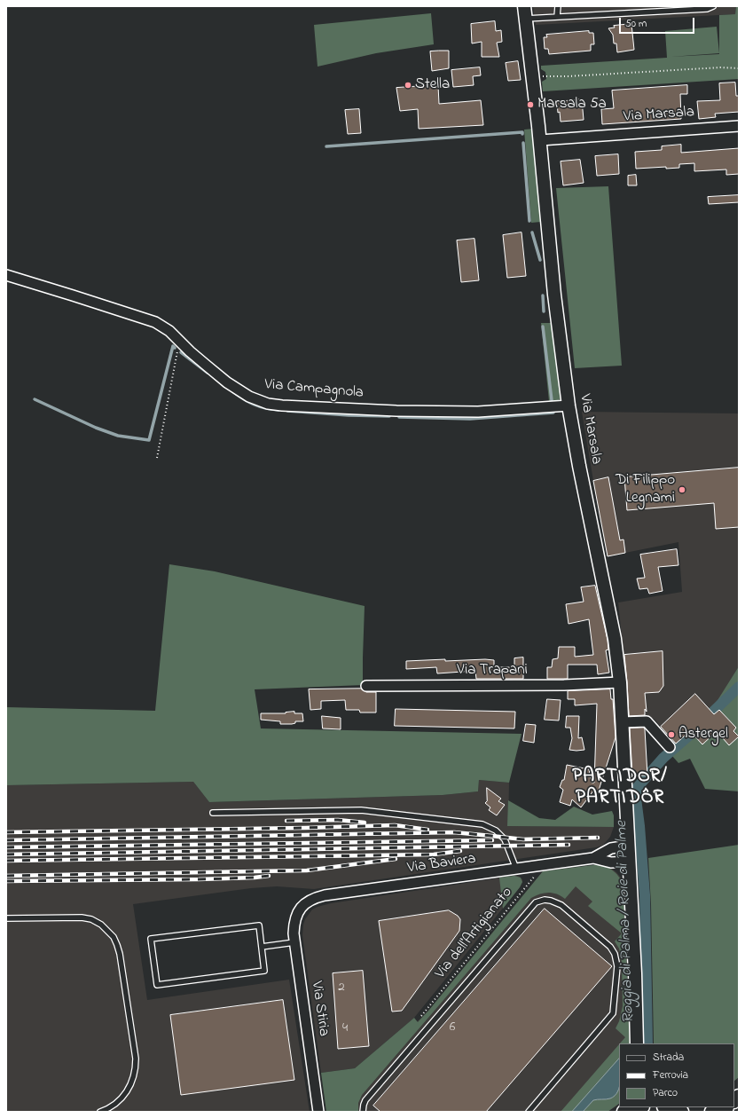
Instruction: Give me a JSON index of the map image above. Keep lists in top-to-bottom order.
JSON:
{
  "streets": {
    "street": [
      "Via Marsala",
      "Via Campagnola",
      "Via Trapani",
      "Via Baviera",
      "Via Stiria"
    ],
    "path": ["Via dell'Artigianato"]
  },
  "crossings": [
    ["Via Marsala", "Via Campagnola"],
    ["Via Marsala", "Via Trapani"],
    ["Via Marsala", "Via Baviera"],
    ["Via Baviera", "Via dell'Artigianato"],
    ["Via Baviera", "Via Stiria"]
  ],
  "districts": ["PARTIDOR/ PARTIDÔR"],
  "water": ["Roggia di Palma / Roie di Palme"],
  "places": [
    "Stella",
    "Marsala 5a",
    "Di Filippo Legnami",
    "Astergel"
  ],
  "house_numbers": ["2", "6", "4"],
  "legend": ["Strada", "Ferrovia", "Parco"],
  "scale_bar": "50 m"
}
